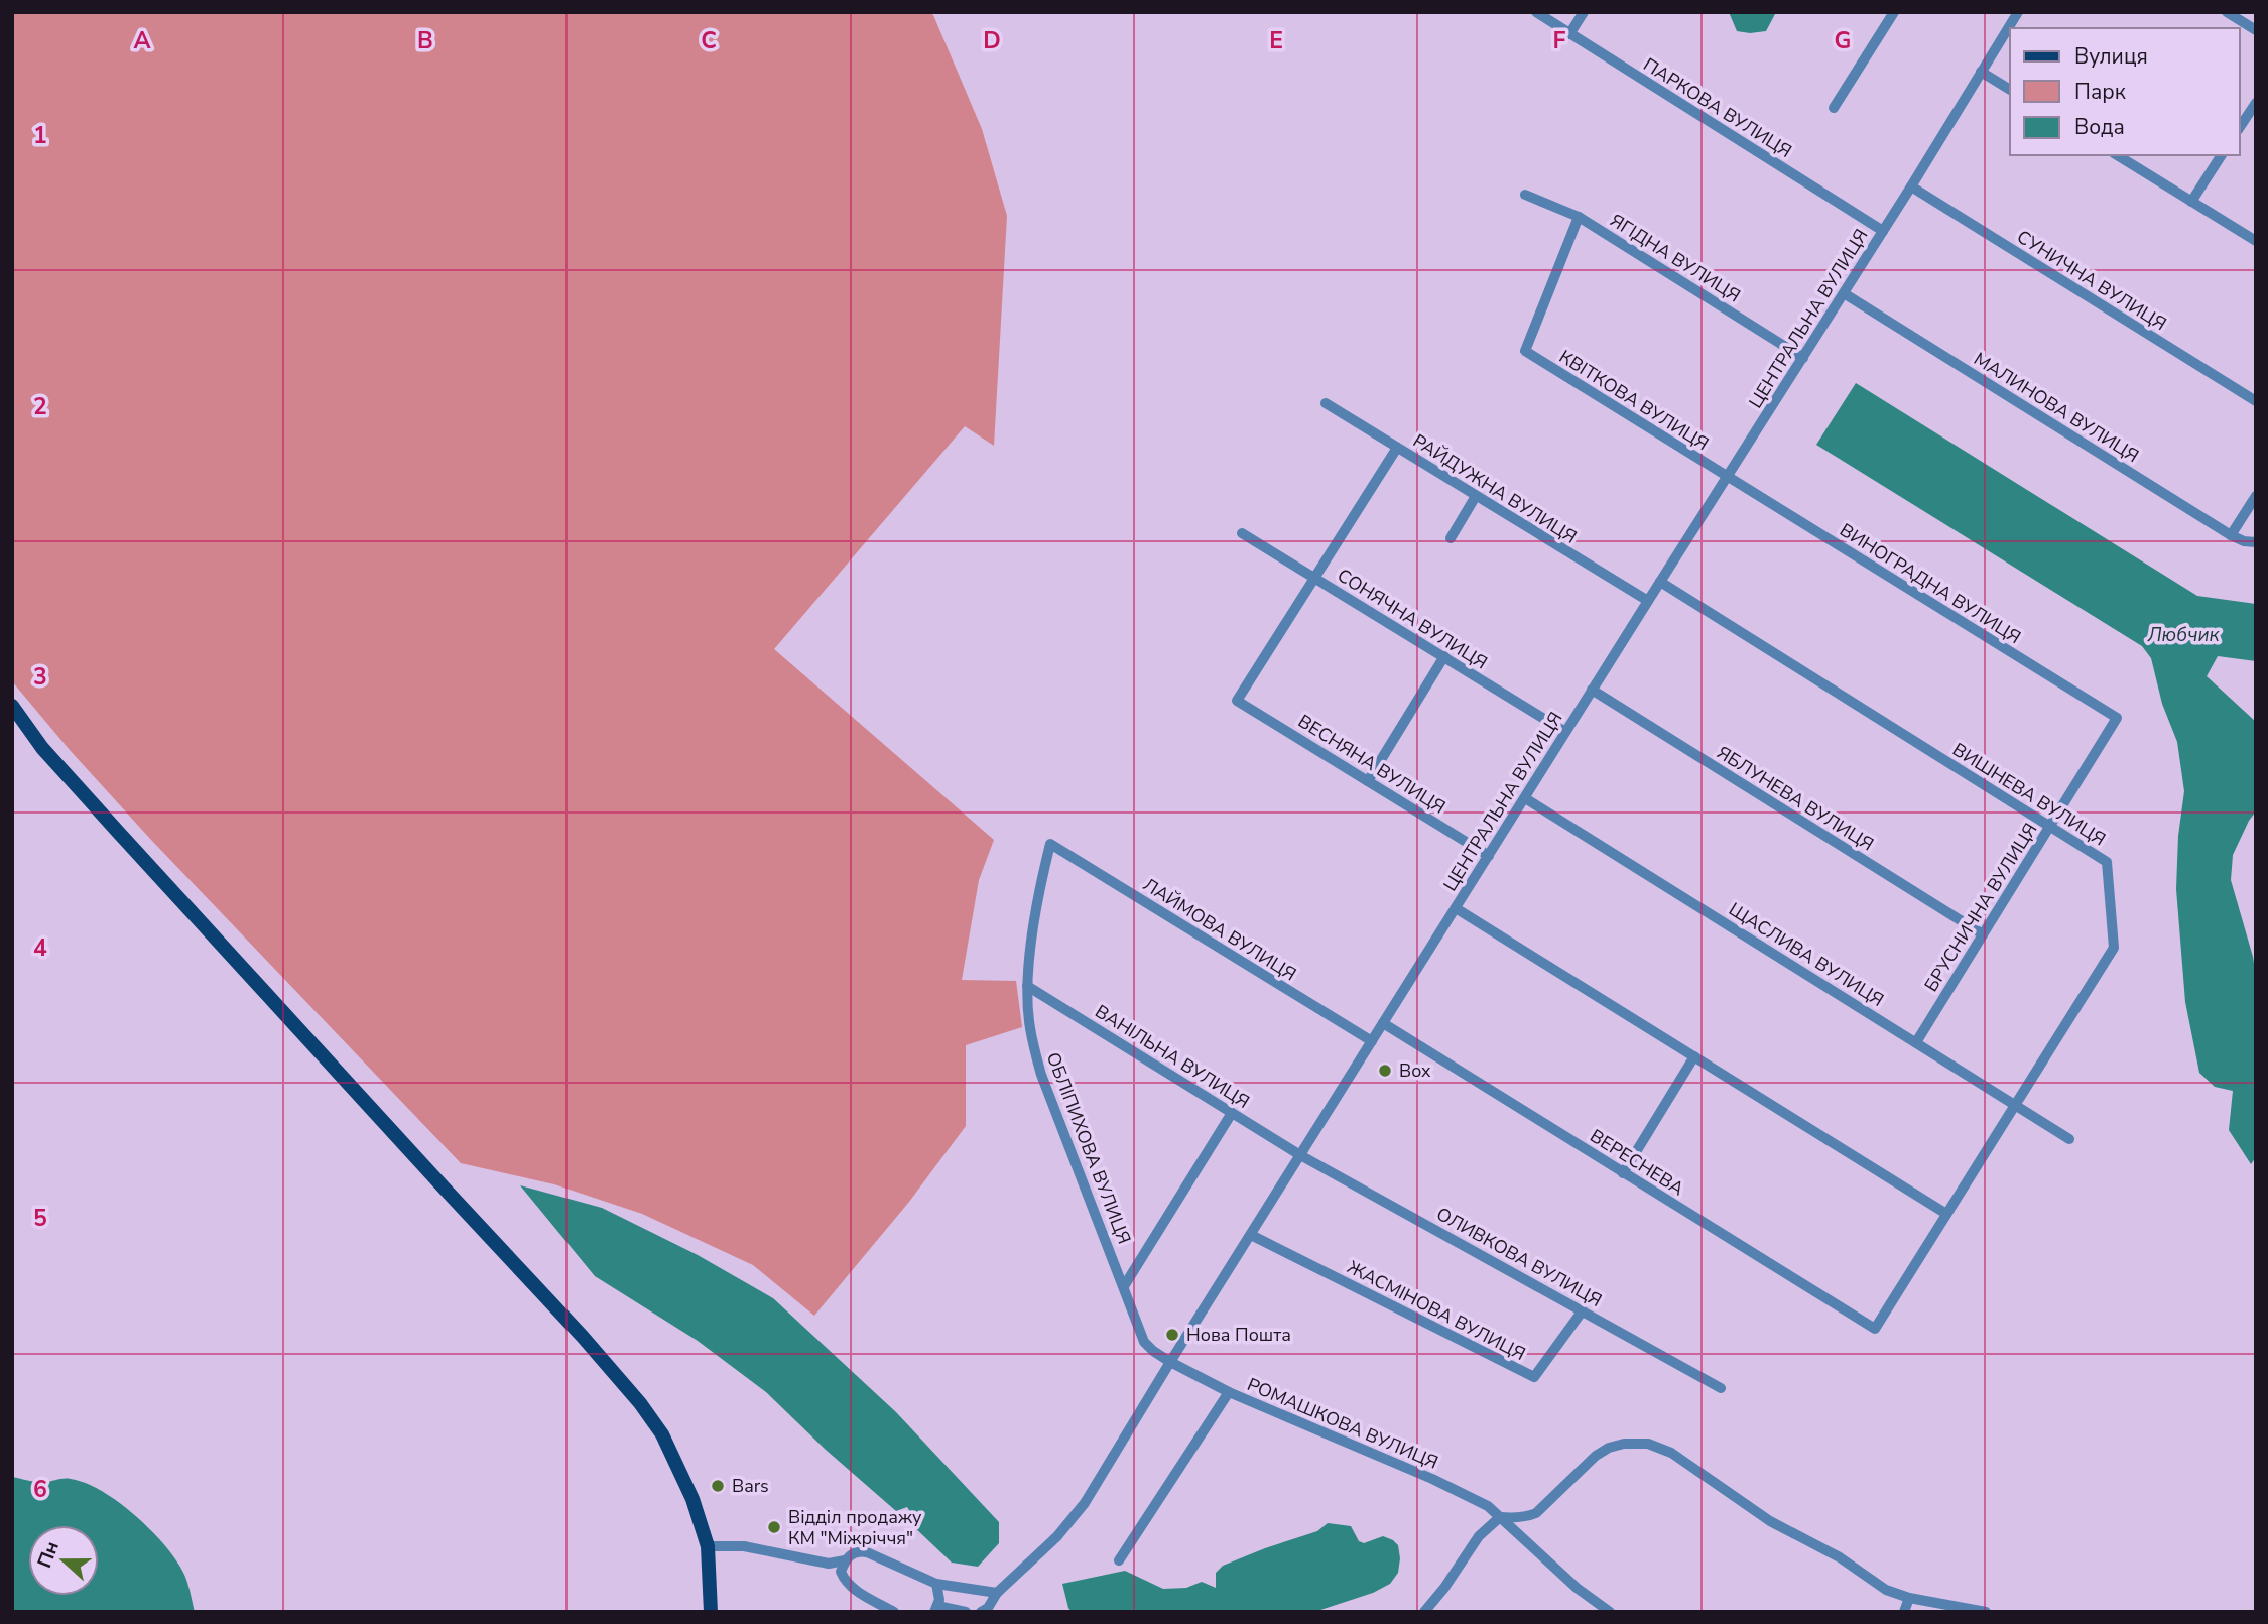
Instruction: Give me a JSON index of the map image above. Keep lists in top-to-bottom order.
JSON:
{
  "streets": {
    "street": [
      "ПАРКОВА ВУЛИЦЯ",
      "ЯГІДНА ВУЛИЦЯ",
      "СУНИЧНА ВУЛИЦЯ",
      "ЦЕНТРАЛЬНА ВУЛИЦЯ",
      "КВІТКОВА ВУЛИЦЯ",
      "МАЛИНОВА ВУЛИЦЯ",
      "РАЙДУЖНА ВУЛИЦЯ",
      "ВИНОГРАДНА ВУЛИЦЯ",
      "СОНЯЧНА ВУЛИЦЯ",
      "ВЕСНЯНА ВУЛИЦЯ",
      "ВИШНЕВА ВУЛИЦЯ",
      "ЯБЛУНЕВА ВУЛИЦЯ",
      "БРУСНИЧНА ВУЛИЦЯ",
      "ЛАЙМОВА ВУЛИЦЯ",
      "ЩАСЛИВА ВУЛИЦЯ",
      "ВАНІЛЬНА ВУЛИЦЯ",
      "ОБЛІПИХОВА ВУЛИЦЯ",
      "ВЕРЕСНЕВА",
      "ОЛИВКОВА ВУЛИЦЯ",
      "ЖАСМІНОВА ВУЛИЦЯ",
      "РОМАШКОВА ВУЛИЦЯ"
    ]
  },
  "crossings": [
    ["ПАРКОВА ВУЛИЦЯ", "ЦЕНТРАЛЬНА ВУЛИЦЯ"],
    ["ЯГІДНА ВУЛИЦЯ", "ЦЕНТРАЛЬНА ВУЛИЦЯ"],
    ["ЯГІДНА ВУЛИЦЯ", "КВІТКОВА ВУЛИЦЯ"],
    ["СУНИЧНА ВУЛИЦЯ", "ЦЕНТРАЛЬНА ВУЛИЦЯ"],
    ["ЦЕНТРАЛЬНА ВУЛИЦЯ", "КВІТКОВА ВУЛИЦЯ"],
    ["ЦЕНТРАЛЬНА ВУЛИЦЯ", "МАЛИНОВА ВУЛИЦЯ"],
    ["ЦЕНТРАЛЬНА ВУЛИЦЯ", "РАЙДУЖНА ВУЛИЦЯ"],
    ["ЦЕНТРАЛЬНА ВУЛИЦЯ", "ВИНОГРАДНА ВУЛИЦЯ"],
    ["ЦЕНТРАЛЬНА ВУЛИЦЯ", "СОНЯЧНА ВУЛИЦЯ"],
    ["ЦЕНТРАЛЬНА ВУЛИЦЯ", "ВЕСНЯНА ВУЛИЦЯ"],
    ["ЦЕНТРАЛЬНА ВУЛИЦЯ", "ВИШНЕВА ВУЛИЦЯ"],
    ["ЦЕНТРАЛЬНА ВУЛИЦЯ", "ЯБЛУНЕВА ВУЛИЦЯ"],
    ["ЦЕНТРАЛЬНА ВУЛИЦЯ", "ЛАЙМОВА ВУЛИЦЯ"],
    ["ЦЕНТРАЛЬНА ВУЛИЦЯ", "ЩАСЛИВА ВУЛИЦЯ"],
    ["ЦЕНТРАЛЬНА ВУЛИЦЯ", "ВАНІЛЬНА ВУЛИЦЯ"],
    ["ЦЕНТРАЛЬНА ВУЛИЦЯ", "ОБЛІПИХОВА ВУЛИЦЯ"],
    ["ЦЕНТРАЛЬНА ВУЛИЦЯ", "ВЕРЕСНЕВА"],
    ["ЦЕНТРАЛЬНА ВУЛИЦЯ", "ОЛИВКОВА ВУЛИЦЯ"],
    ["ЦЕНТРАЛЬНА ВУЛИЦЯ", "ЖАСМІНОВА ВУЛИЦЯ"],
    ["ЦЕНТРАЛЬНА ВУЛИЦЯ", "РОМАШКОВА ВУЛИЦЯ"],
    ["КВІТКОВА ВУЛИЦЯ", "ВИНОГРАДНА ВУЛИЦЯ"],
    ["ВИНОГРАДНА ВУЛИЦЯ", "БРУСНИЧНА ВУЛИЦЯ"],
    ["СОНЯЧНА ВУЛИЦЯ", "ВЕСНЯНА ВУЛИЦЯ"],
    ["ВИШНЕВА ВУЛИЦЯ", "БРУСНИЧНА ВУЛИЦЯ"],
    ["ВИШНЕВА ВУЛИЦЯ", "ЩАСЛИВА ВУЛИЦЯ"],
    ["ВИШНЕВА ВУЛИЦЯ", "ВЕРЕСНЕВА"],
    ["ЯБЛУНЕВА ВУЛИЦЯ", "БРУСНИЧНА ВУЛИЦЯ"],
    ["БРУСНИЧНА ВУЛИЦЯ", "ЩАСЛИВА ВУЛИЦЯ"],
    ["ЛАЙМОВА ВУЛИЦЯ", "ОБЛІПИХОВА ВУЛИЦЯ"],
    ["ВАНІЛЬНА ВУЛИЦЯ", "ОБЛІПИХОВА ВУЛИЦЯ"],
    ["ВАНІЛЬНА ВУЛИЦЯ", "ОЛИВКОВА ВУЛИЦЯ"],
    ["ОБЛІПИХОВА ВУЛИЦЯ", "РОМАШКОВА ВУЛИЦЯ"],
    ["ОЛИВКОВА ВУЛИЦЯ", "ЖАСМІНОВА ВУЛИЦЯ"]
  ],
  "water": ["Любчик"],
  "places": [
    "Box",
    "Нова Пошта",
    "Bars",
    "Відділ продажу КМ \"Міжріччя\""
  ],
  "legend": ["Вулиця", "Парк", "Вода"],
  "north": "left",
  "grid": {
    "columns": [
      "A",
      "B",
      "C",
      "D",
      "E",
      "F",
      "G"
    ],
    "rows": [
      "1",
      "2",
      "3",
      "4",
      "5",
      "6"
    ]
  }
}
